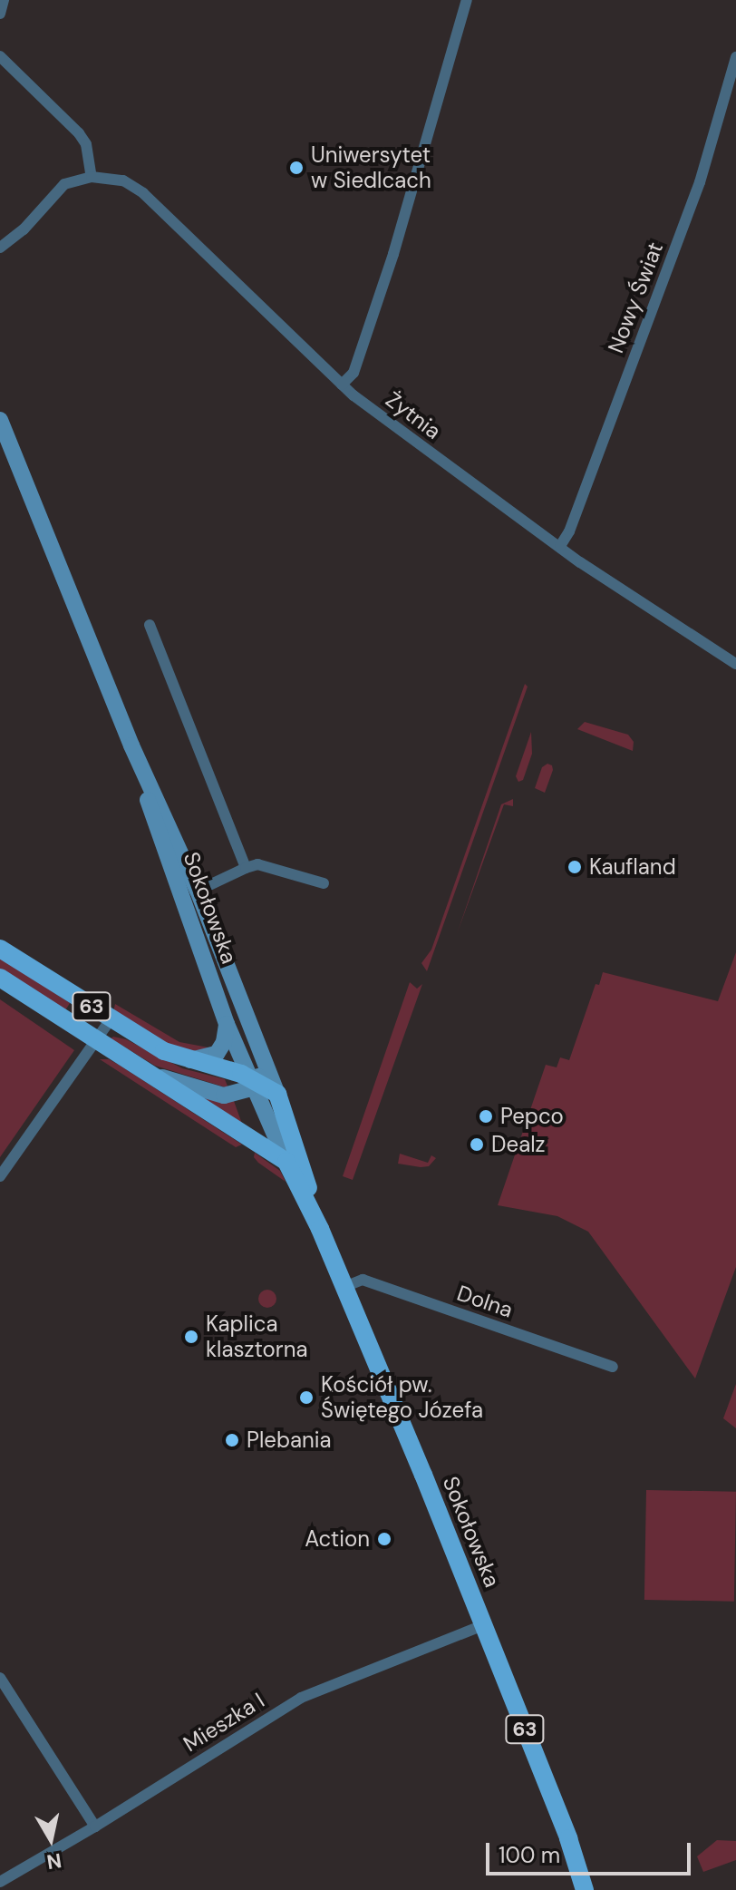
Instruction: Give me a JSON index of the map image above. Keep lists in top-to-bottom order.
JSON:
{
  "streets": {
    "main road": ["Sokołowska", "63"],
    "street": [
      "Nowy Świat",
      "Żytnia",
      "Dolna",
      "Mieszka I"
    ]
  },
  "crossings": [
    ["Nowy Świat", "Żytnia"],
    ["Sokołowska", "63"],
    ["Sokołowska", "Dolna"],
    ["Sokołowska", "Mieszka I"]
  ],
  "places": [
    "Uniwersytet w Siedlcach",
    "Kaufland",
    "Pepco",
    "Dealz",
    "Kaplica klasztorna",
    "Kościół pw. Świętego Józefa",
    "Plebania",
    "Action"
  ],
  "scale_bar": "100 m",
  "north": "bottom"
}
